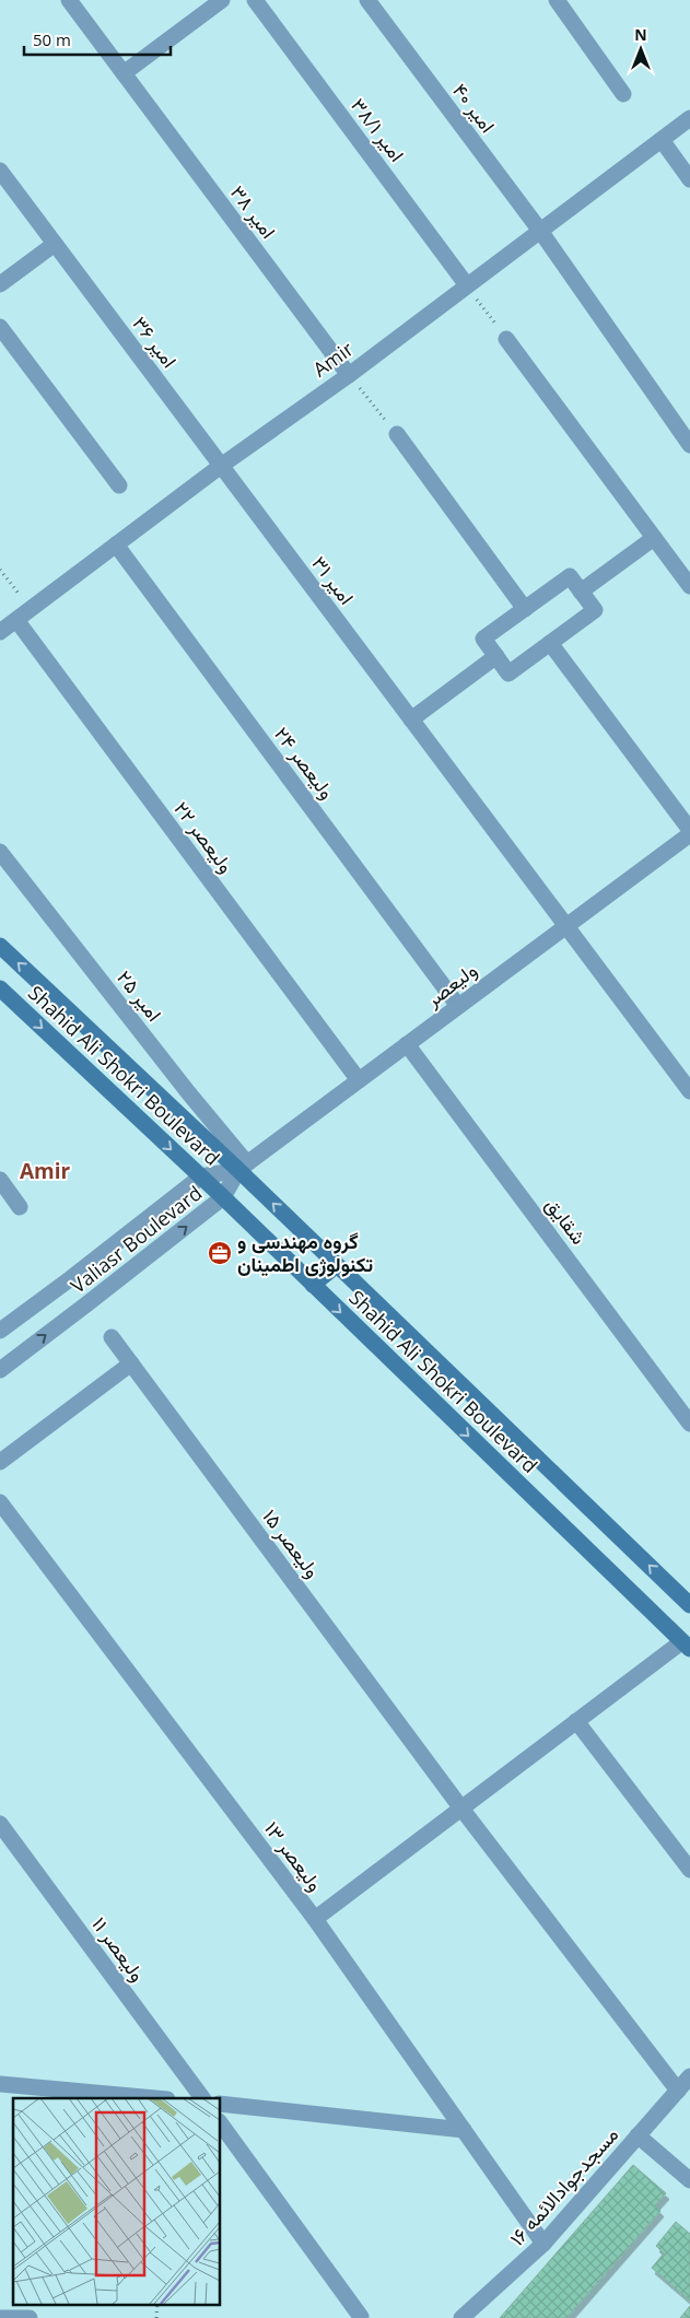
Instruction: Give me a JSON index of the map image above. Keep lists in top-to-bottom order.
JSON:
{
  "streets": {
    "main road": ["Shahid Ali Shokri Boulevard"],
    "street": [
      "امیر ۴۰",
      "امیر ۳۸/۱",
      "امیر ۳۸",
      "امیر ۳۶",
      "Amir",
      "امیر ۳۱",
      "ولیعصر ۲۴",
      "ولیعصر ۲۲",
      "ولیعصر",
      "امیر ۲۵",
      "شقایق",
      "Valiasr Boulevard",
      "ولیعصر ۱۵",
      "ولیعصر ۱۳",
      "ولیعصر ۱۱",
      "مسجدجوادالائمه ۱۶"
    ]
  },
  "crossings": [
    ["امیر ۴۰", "Amir"],
    ["امیر ۳۸/۱", "Amir"],
    ["امیر ۳۸", "Amir"],
    ["امیر ۳۶", "Amir"],
    ["امیر ۳۶", "امیر ۳۱"],
    ["Amir", "امیر ۳۱"],
    ["Amir", "ولیعصر ۲۴"],
    ["Amir", "ولیعصر ۲۲"],
    ["امیر ۳۱", "ولیعصر"],
    ["ولیعصر ۲۴", "ولیعصر"],
    ["ولیعصر ۲۲", "ولیعصر"],
    ["ولیعصر", "امیر ۲۵"],
    ["ولیعصر", "Shahid Ali Shokri Boulevard"],
    ["ولیعصر", "شقایق"],
    ["ولیعصر", "Valiasr Boulevard"],
    ["امیر ۲۵", "Shahid Ali Shokri Boulevard"],
    ["امیر ۲۵", "Valiasr Boulevard"],
    ["Shahid Ali Shokri Boulevard", "Valiasr Boulevard"],
    ["ولیعصر ۱۵", "مسجدجوادالائمه ۱۶"],
    ["ولیعصر ۱۳", "مسجدجوادالائمه ۱۶"]
  ],
  "districts": ["Amir"],
  "places": {
    "office": ["گروه مهندسی و تکنولوژی اطمینان"]
  },
  "scale_bar": "50 m",
  "north": "top"
}
